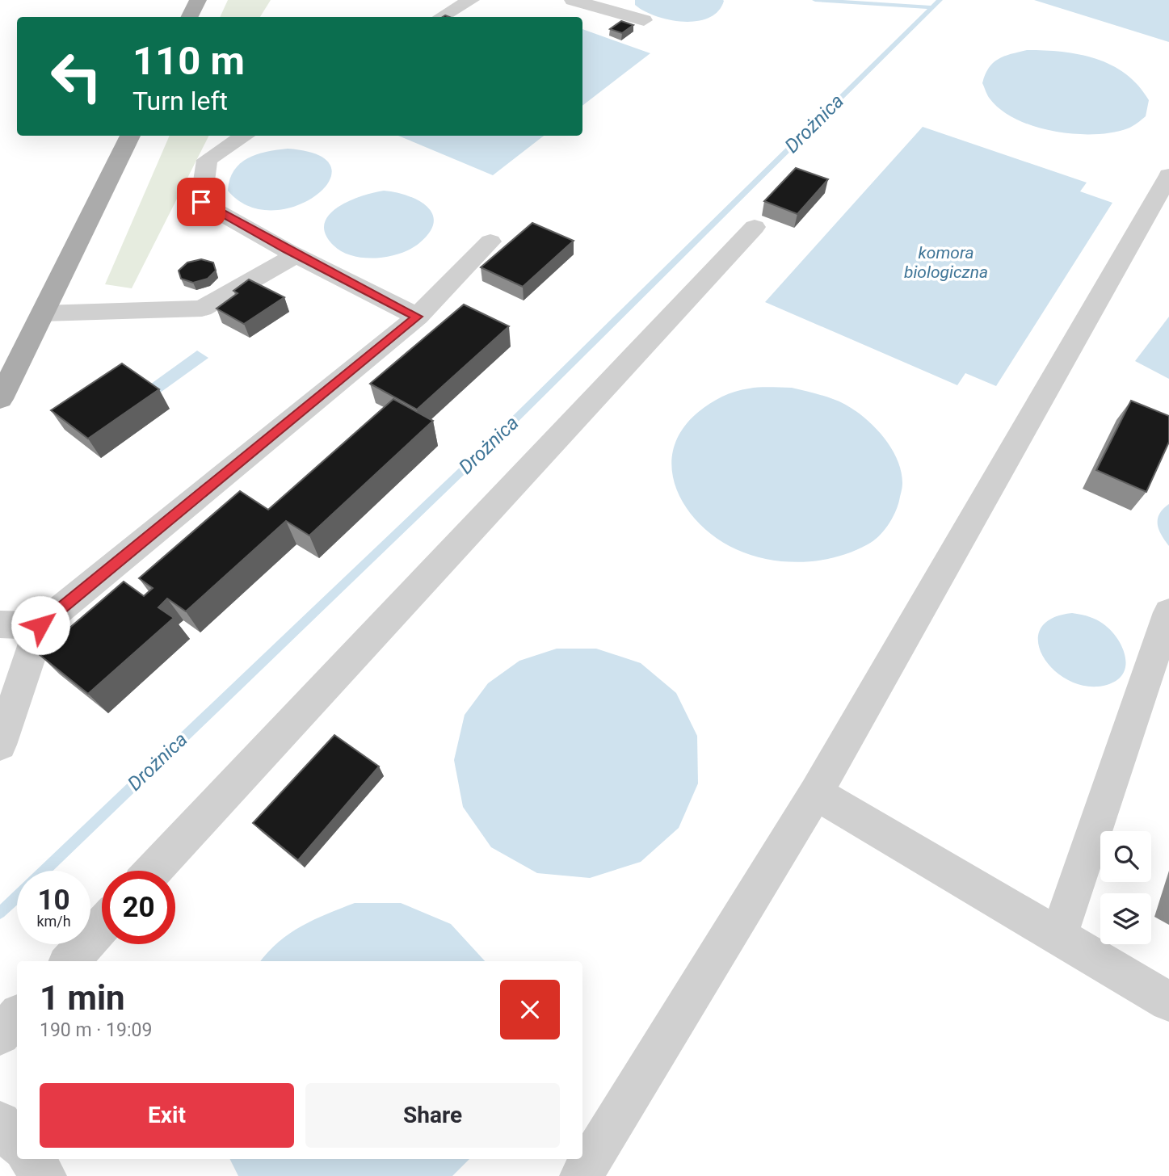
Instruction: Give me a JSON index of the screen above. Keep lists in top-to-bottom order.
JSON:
{
  "water": ["Drożnica", "komora biologiczna"],
  "page": {
    "turn": ["110 m", "Turn left"],
    "speed": "10 km/h",
    "limit": "20",
    "heading": ["1 min", "190 m · 19:09"],
    "buttons": ["Exit", "Share"]
  }
}
